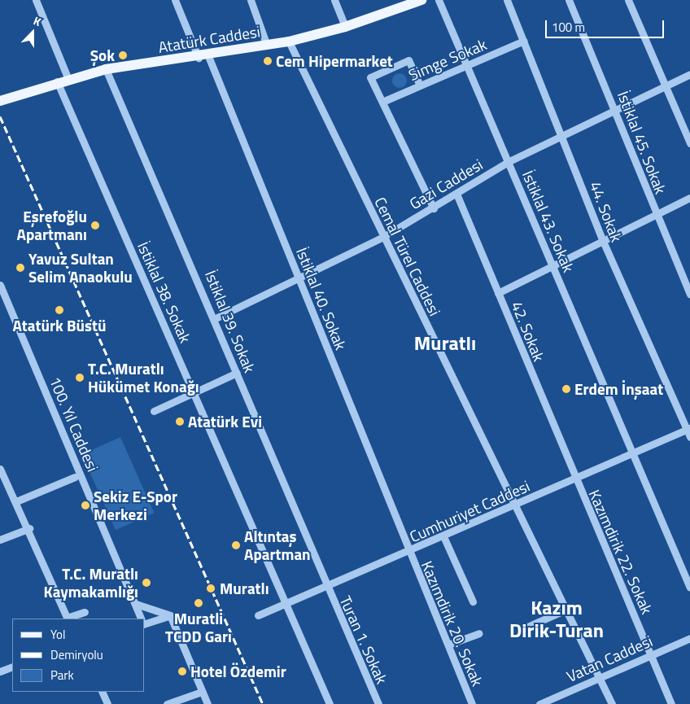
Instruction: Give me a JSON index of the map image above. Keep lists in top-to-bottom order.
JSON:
{
  "streets": {
    "main road": ["Atatürk Caddesi"],
    "street": [
      "Simge Sokak",
      "İstiklal 45. Sokak",
      "Gazi Caddesi",
      "44. Sokak",
      "İstiklal 43. Sokak",
      "Cemal Türel Caddesi",
      "İstiklal 38. Sokak",
      "İstiklal 40. Sokak",
      "İstiklal 39. Sokak",
      "42. Sokak",
      "100. Yıl Caddesi",
      "Cumhuriyet Caddesi",
      "Kazımdirik 22. Sokak",
      "Kazımdirik 20. Sokak",
      "Turan 1. Sokak",
      "Vatan Caddesi"
    ]
  },
  "crossings": [
    ["Atatürk Caddesi", "Cemal Türel Caddesi"],
    ["Atatürk Caddesi", "İstiklal 38. Sokak"],
    ["Atatürk Caddesi", "İstiklal 40. Sokak"],
    ["Atatürk Caddesi", "İstiklal 39. Sokak"],
    ["Simge Sokak", "44. Sokak"],
    ["Simge Sokak", "İstiklal 43. Sokak"],
    ["İstiklal 45. Sokak", "Gazi Caddesi"],
    ["Gazi Caddesi", "44. Sokak"],
    ["Gazi Caddesi", "İstiklal 43. Sokak"],
    ["Gazi Caddesi", "Cemal Türel Caddesi"],
    ["Gazi Caddesi", "İstiklal 40. Sokak"],
    ["Gazi Caddesi", "İstiklal 39. Sokak"],
    ["Gazi Caddesi", "42. Sokak"],
    ["44. Sokak", "Cumhuriyet Caddesi"],
    ["İstiklal 43. Sokak", "Cumhuriyet Caddesi"],
    ["Cemal Türel Caddesi", "Cumhuriyet Caddesi"],
    ["Cemal Türel Caddesi", "Vatan Caddesi"],
    ["İstiklal 38. Sokak", "Cumhuriyet Caddesi"],
    ["İstiklal 40. Sokak", "Cumhuriyet Caddesi"],
    ["İstiklal 40. Sokak", "Kazımdirik 20. Sokak"],
    ["İstiklal 39. Sokak", "Cumhuriyet Caddesi"],
    ["İstiklal 39. Sokak", "Turan 1. Sokak"],
    ["42. Sokak", "Cumhuriyet Caddesi"],
    ["42. Sokak", "Kazımdirik 22. Sokak"],
    ["Cumhuriyet Caddesi", "Kazımdirik 22. Sokak"],
    ["Cumhuriyet Caddesi", "Kazımdirik 20. Sokak"],
    ["Cumhuriyet Caddesi", "Turan 1. Sokak"],
    ["Kazımdirik 22. Sokak", "Vatan Caddesi"]
  ],
  "districts": ["Muratlı", "Kazım Dirik-Turan"],
  "places": [
    "Şok",
    "Cem Hipermarket",
    "Eşrefoğlu Apartmanı",
    "Yavuz Sultan Selim Anaokulu",
    "Atatürk Büstü",
    "T.C. Muratlı Hükümet Konağı",
    "Erdem İnşaat",
    "Atatürk Evi",
    "Sekiz E-Spor Merkezi",
    "Altıntaş Apartman",
    "T.C. Muratlı Kaymakamlığı",
    "Muratlı",
    "Muratli TCDD Garı",
    "Hotel Özdemir"
  ],
  "legend": ["Yol", "Demiryolu", "Park"],
  "scale_bar": "100 m",
  "north": "top"
}
